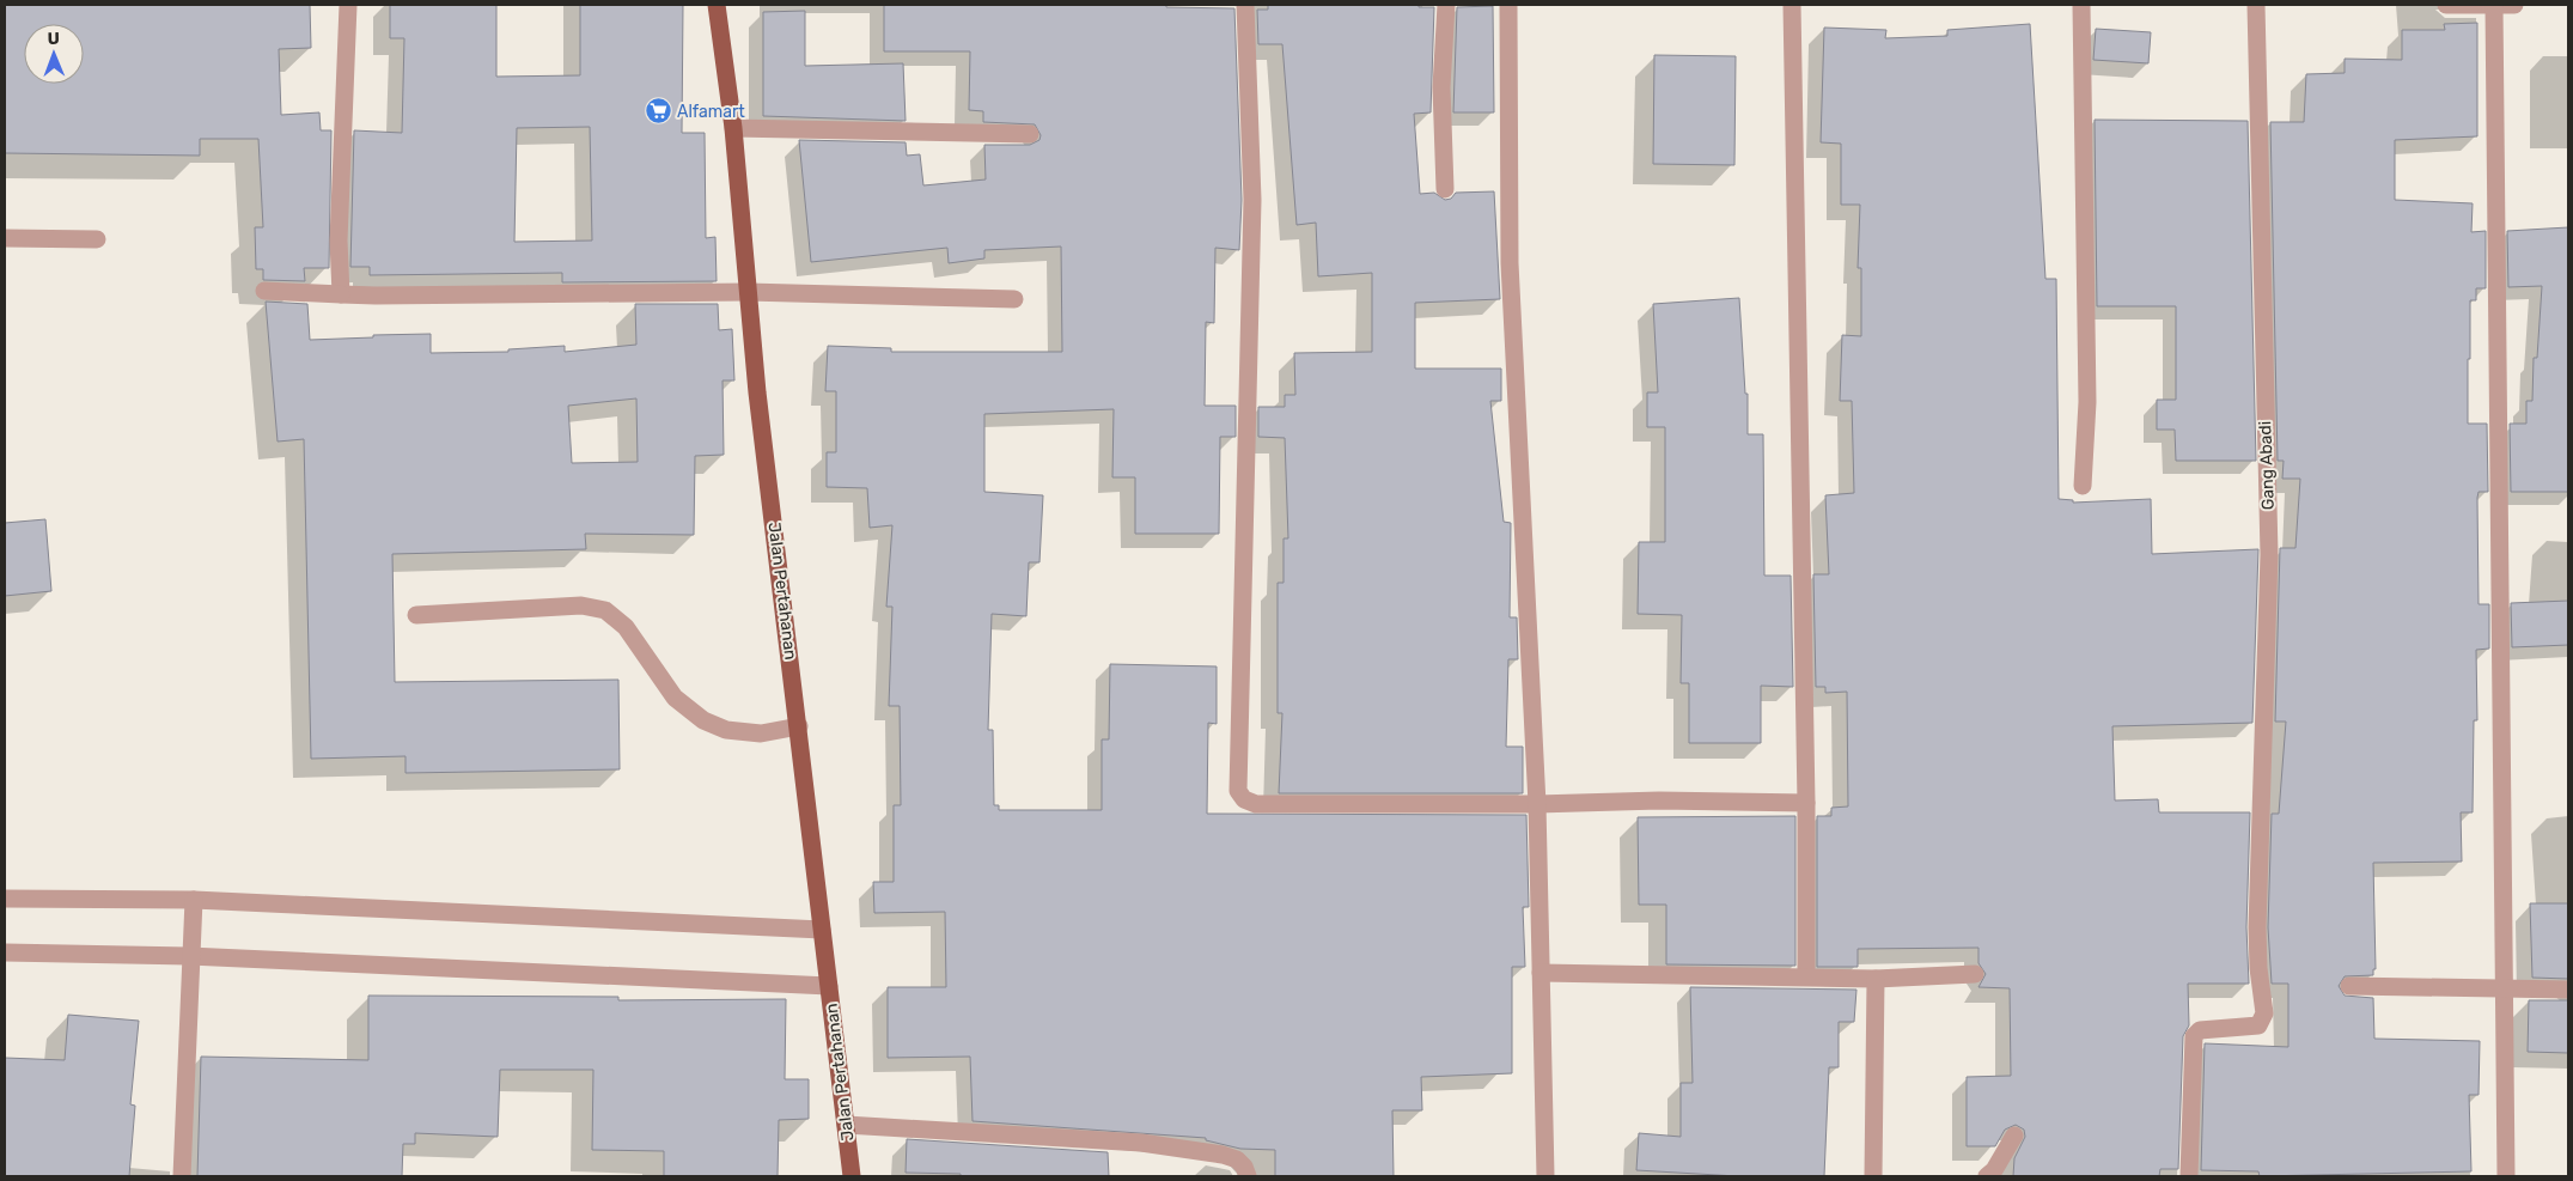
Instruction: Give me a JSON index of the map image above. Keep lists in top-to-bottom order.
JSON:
{
  "streets": {
    "main road": ["Jalan Pertahanan"],
    "street": ["Gang Abadi"]
  },
  "places": {
    "supermarket": ["Alfamart"]
  },
  "north": "top"
}
